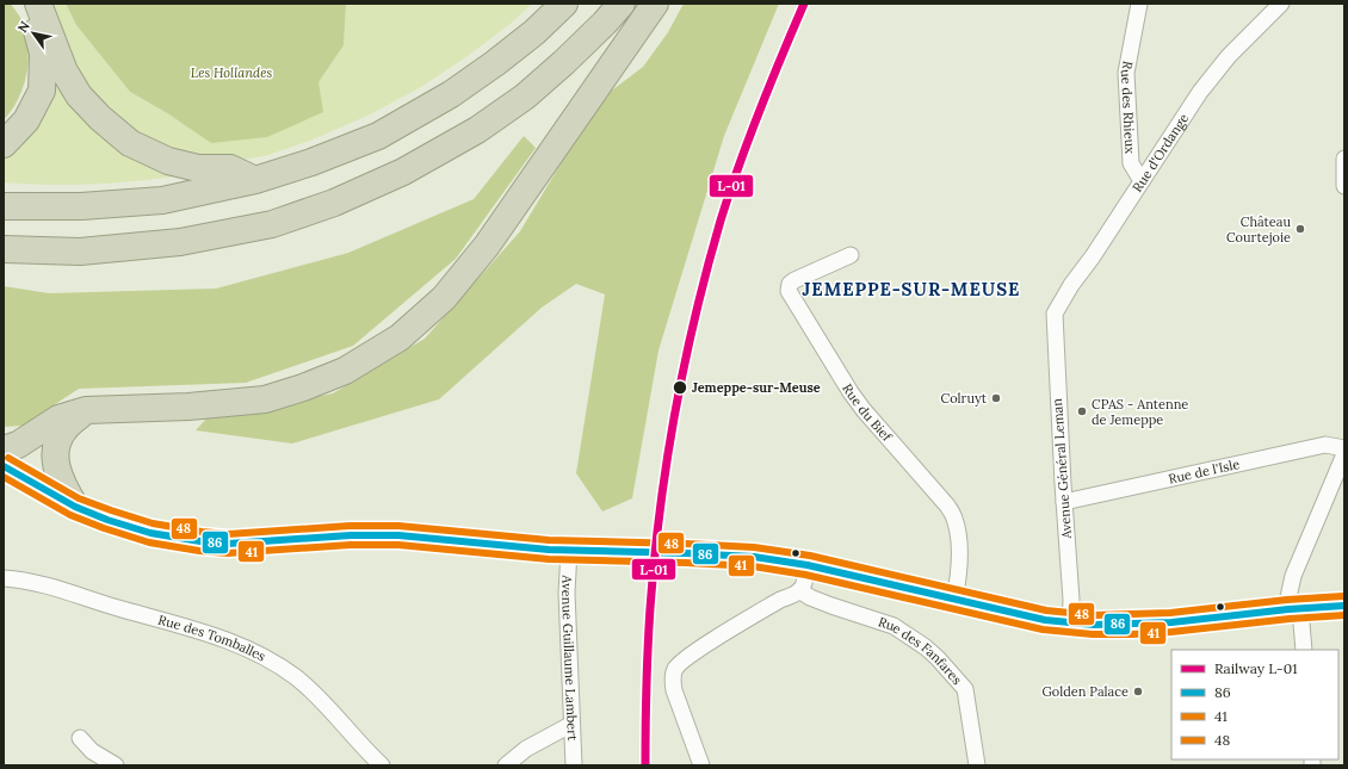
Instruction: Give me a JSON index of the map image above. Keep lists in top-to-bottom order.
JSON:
{
  "streets": {
    "street": [
      "Rue des Rhieux",
      "Rue d'Ordange",
      "Rue du Bief",
      "Avenue Général Leman",
      "Rue de l'Isle",
      "Rue des Tomballes",
      "Rue des Fanfares",
      "Avenue Guillaume Lambert"
    ]
  },
  "crossings": [
    ["Rue des Rhieux", "Rue d'Ordange"],
    ["Rue d'Ordange", "Avenue Général Leman"],
    ["Avenue Général Leman", "Rue de l'Isle"]
  ],
  "districts": ["JEMEPPE-SUR-MEUSE"],
  "parks": ["Les Hollandes"],
  "places": [
    "Château Courtejoie",
    "Jemeppe-sur-Meuse",
    "Colruyt",
    "CPAS - Antenne de Jemeppe",
    "Golden Palace"
  ],
  "lines": [
    "rail line L-01",
    "transit line 48",
    "transit line 86",
    "transit line 41"
  ],
  "legend": [
    "Railway L-01",
    "86",
    "41",
    "48"
  ],
  "north": "top left"
}
